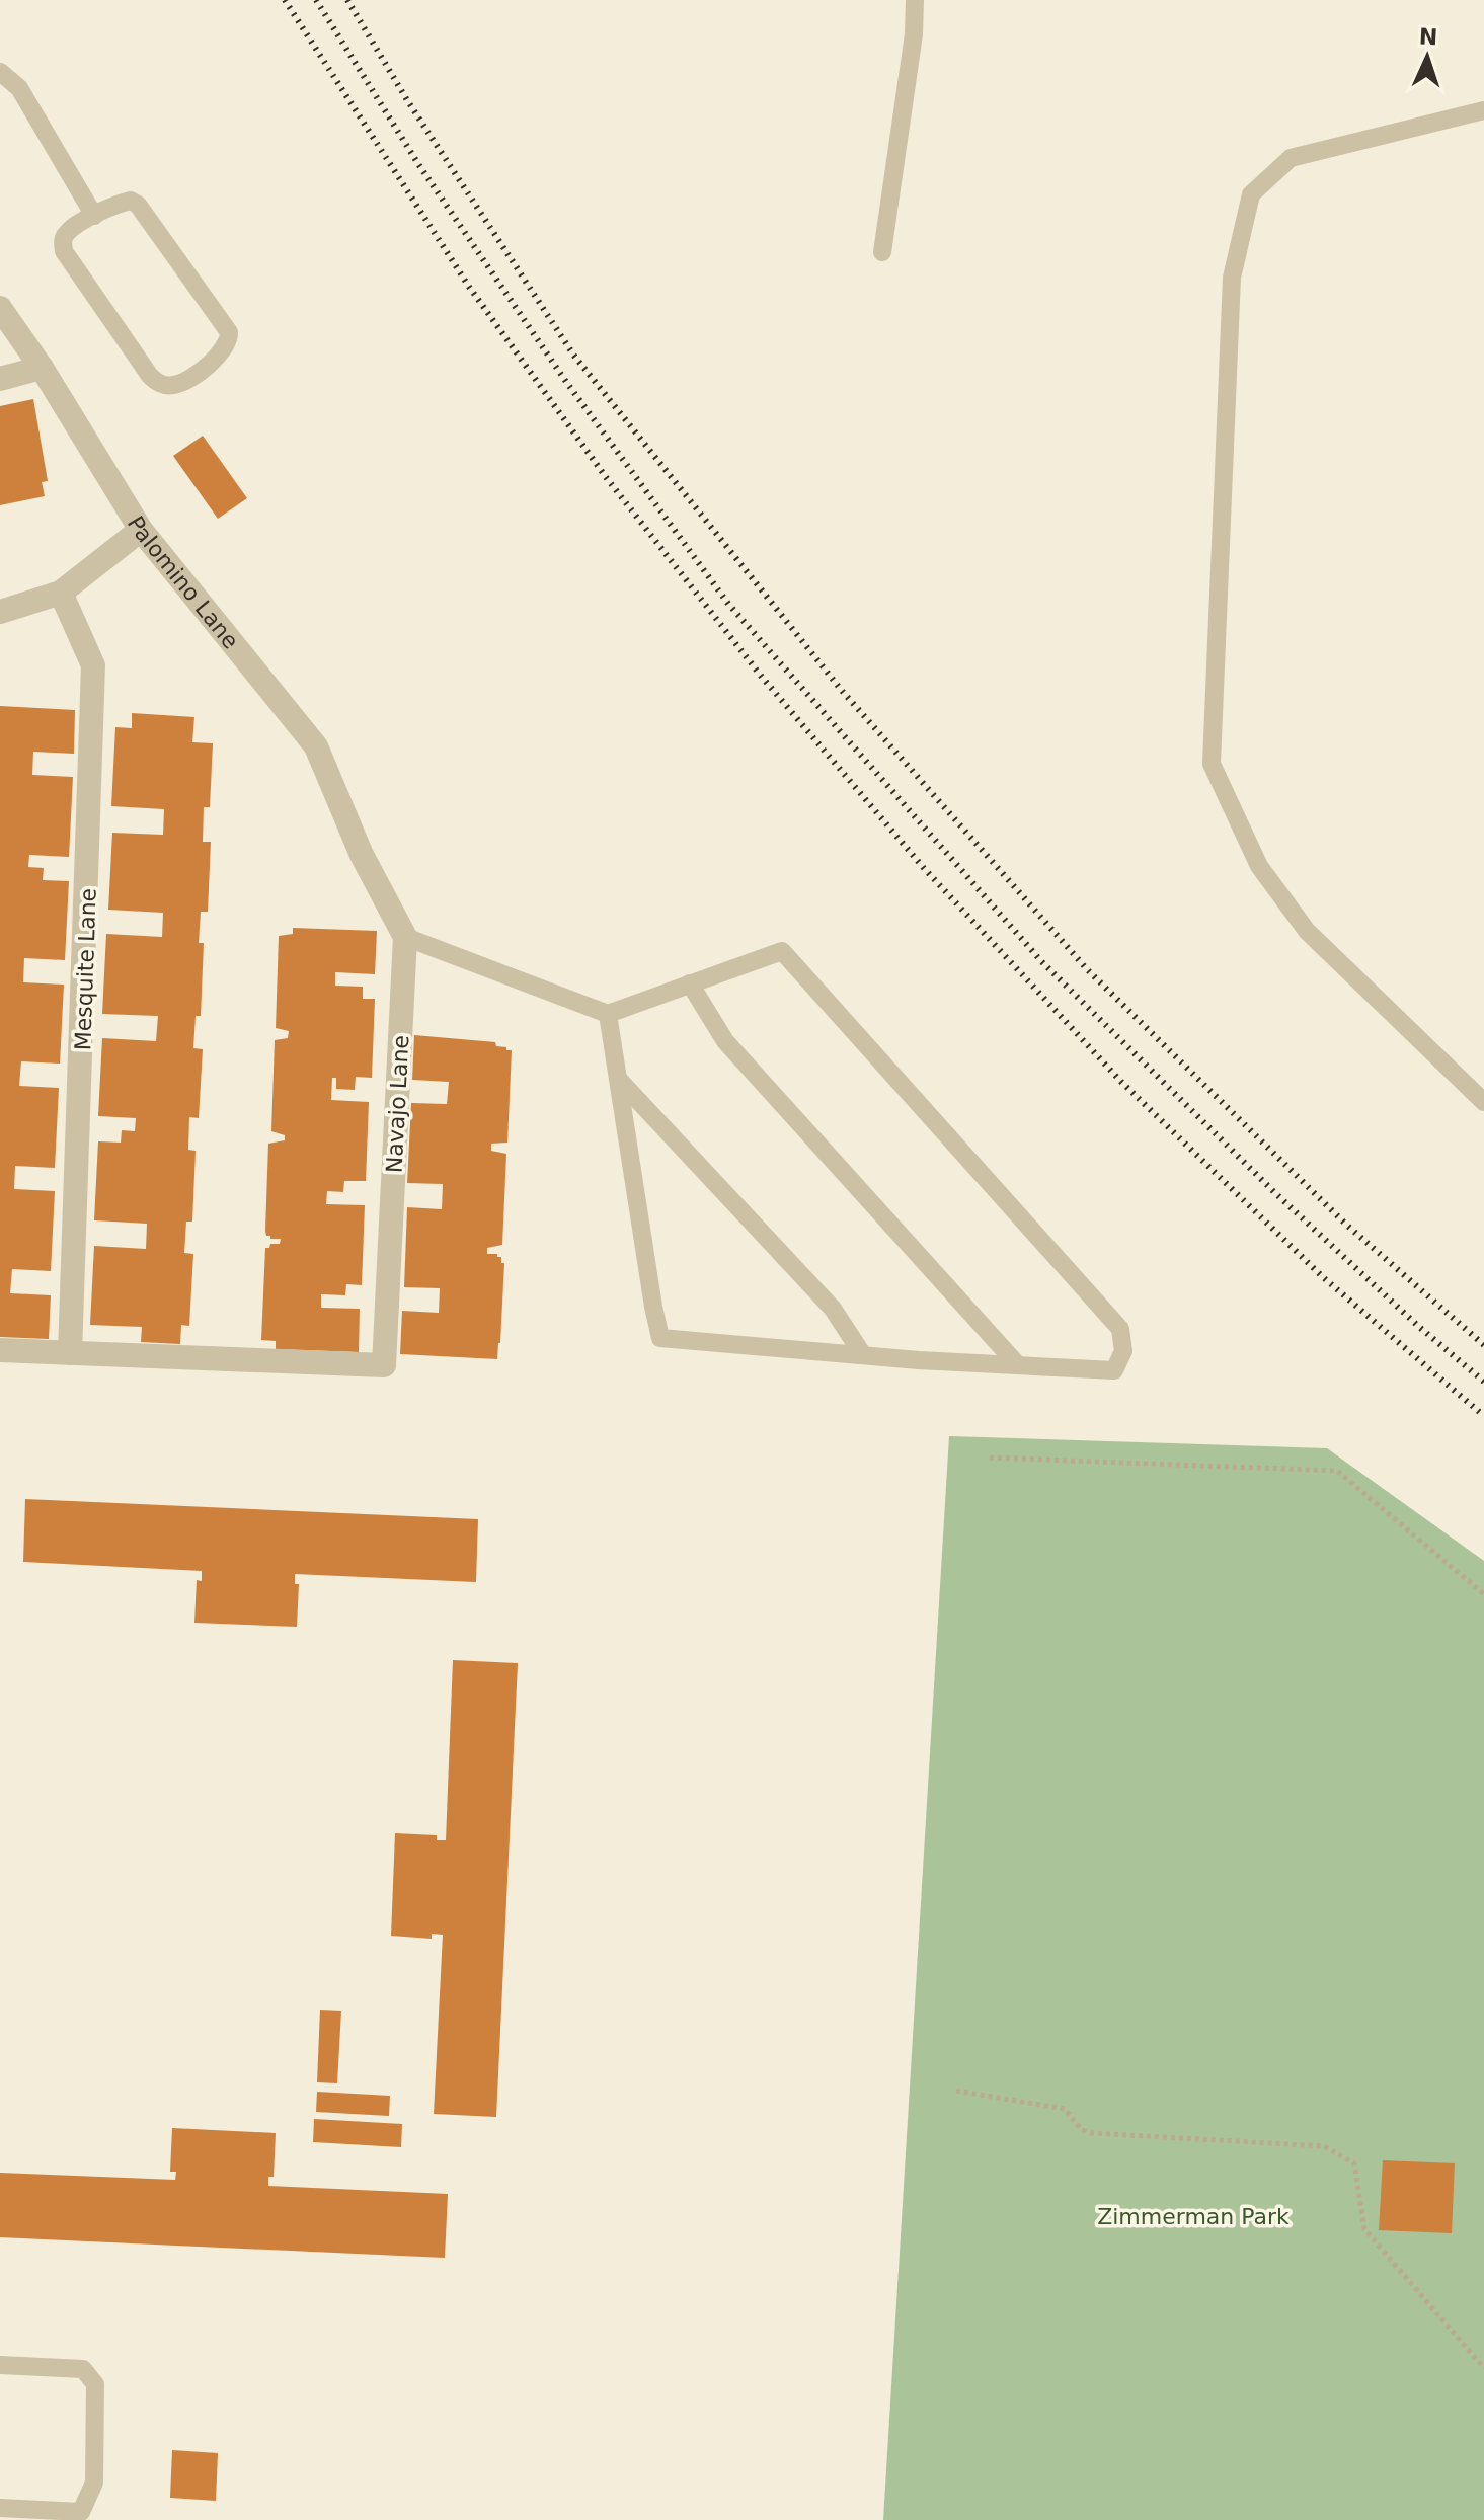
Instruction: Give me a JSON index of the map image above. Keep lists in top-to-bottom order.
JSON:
{
  "streets": {
    "street": ["Palomino Lane", "Mesquite Lane", "Navajo Lane"]
  },
  "crossings": [
    ["Palomino Lane", "Navajo Lane"],
    ["Mesquite Lane", "Navajo Lane"]
  ],
  "parks": ["Zimmerman Park"],
  "north": "top"
}
